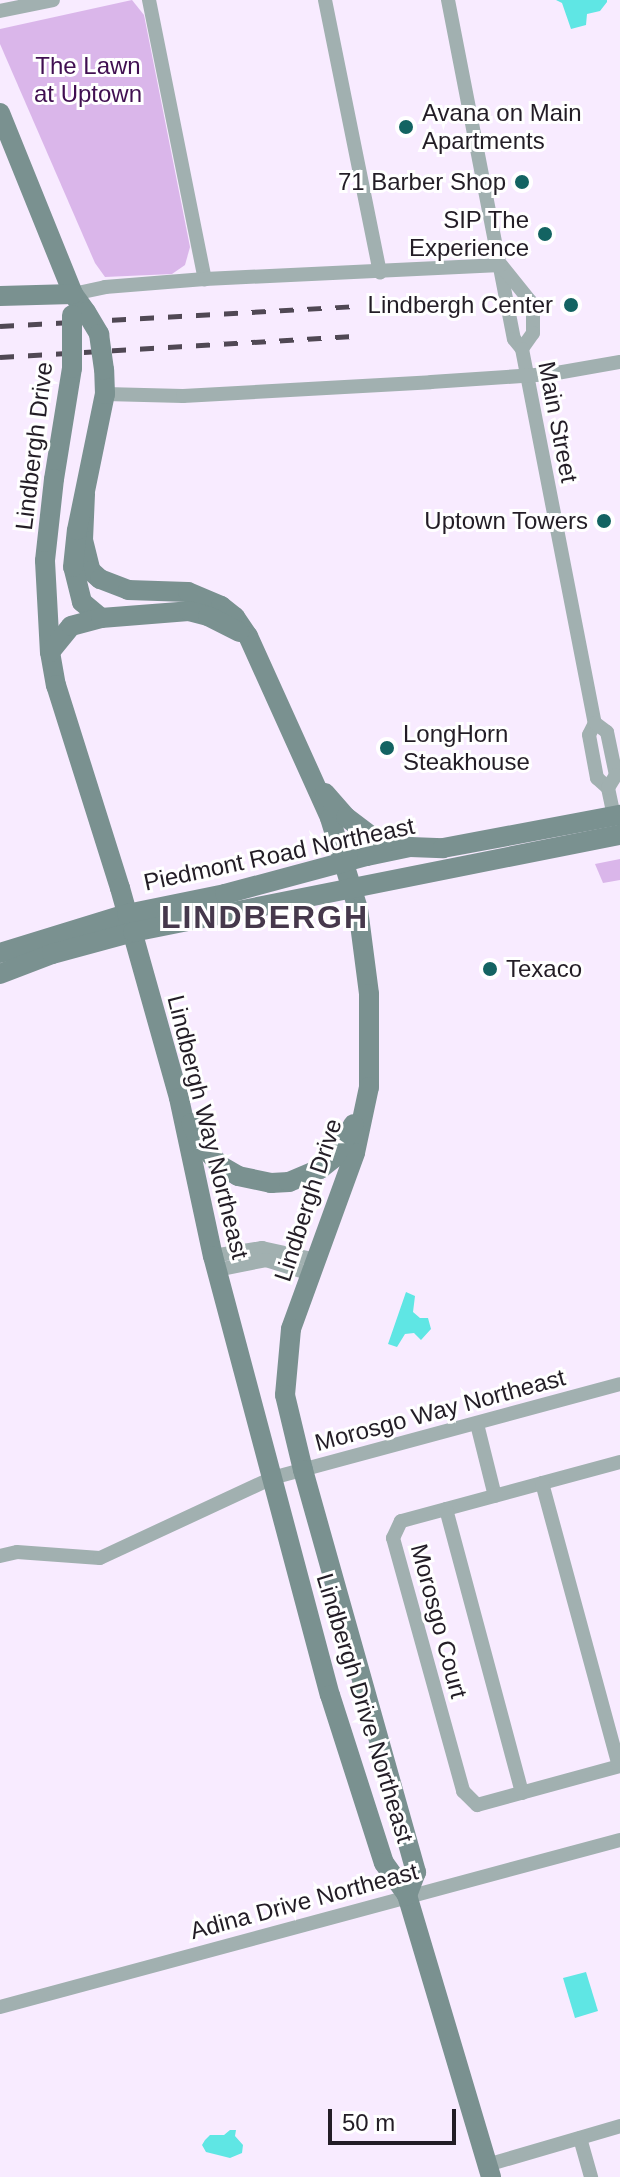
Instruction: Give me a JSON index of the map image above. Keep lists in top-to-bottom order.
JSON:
{
  "streets": {
    "main road": [
      "Lindbergh Drive",
      "Piedmont Road Northeast",
      "Lindbergh Way Northeast",
      "Lindbergh Drive Northeast"
    ],
    "street": [
      "Main Street",
      "Morosgo Way Northeast",
      "Morosgo Court",
      "Adina Drive Northeast"
    ]
  },
  "crossings": [
    ["Main Street", "Piedmont Road Northeast"],
    ["Lindbergh Drive", "Piedmont Road Northeast"],
    ["Lindbergh Drive", "Lindbergh Way Northeast"],
    ["Lindbergh Drive", "Morosgo Way Northeast"],
    ["Lindbergh Drive", "Lindbergh Drive Northeast"],
    ["Lindbergh Drive", "Adina Drive Northeast"],
    ["Piedmont Road Northeast", "Lindbergh Way Northeast"],
    ["Lindbergh Way Northeast", "Morosgo Way Northeast"],
    ["Lindbergh Way Northeast", "Lindbergh Drive Northeast"],
    ["Morosgo Way Northeast", "Lindbergh Drive Northeast"],
    ["Lindbergh Drive Northeast", "Adina Drive Northeast"]
  ],
  "districts": ["LINDBERGH"],
  "parks": ["The Lawn at Uptown"],
  "places": [
    "Avana on Main Apartments",
    "71 Barber Shop",
    "SIP The Experience",
    "Lindbergh Center",
    "Uptown Towers",
    "LongHorn Steakhouse",
    "Texaco"
  ],
  "scale_bar": "50 m"
}
